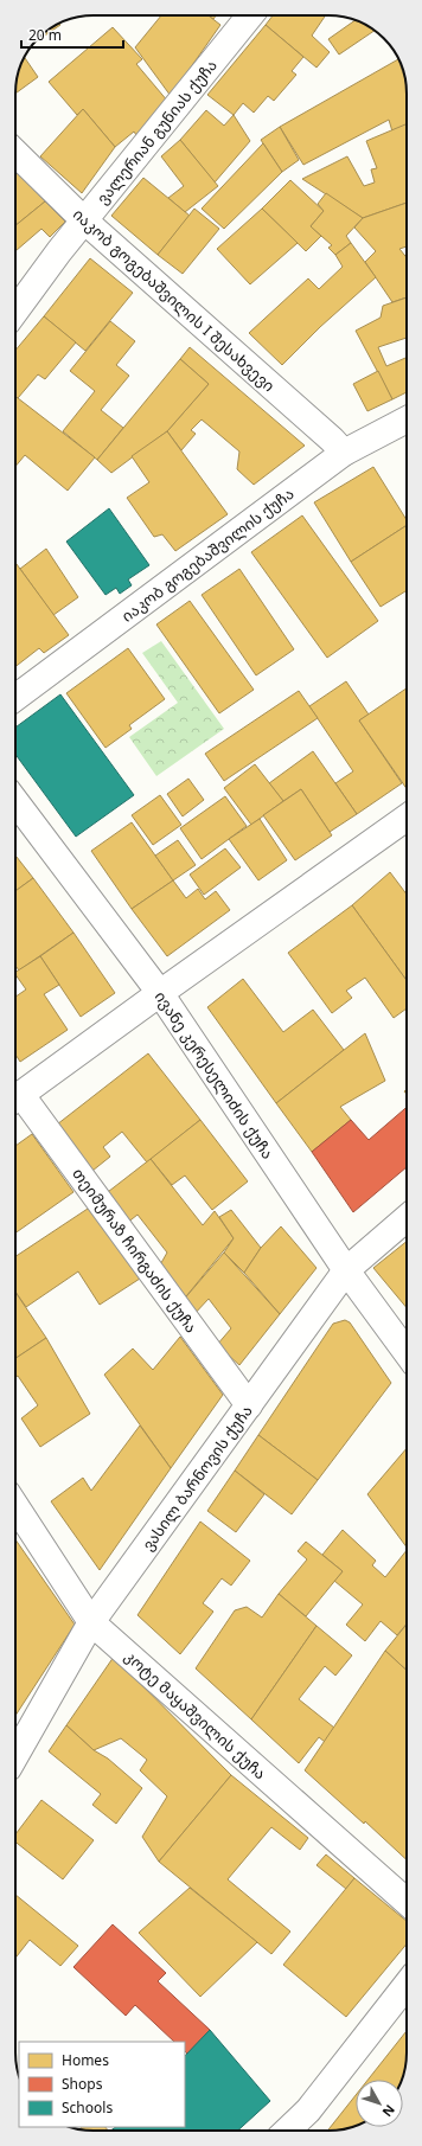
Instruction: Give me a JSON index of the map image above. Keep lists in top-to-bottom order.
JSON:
{
  "streets": {
    "street": [
      "ვალერიან გუნიას ქუჩა",
      "იაკობ გოგებაშვილის I შესახვევი",
      "იაკობ გოგებაშვილის ქუჩა",
      "ივანე კერესელიძის ქუჩა",
      "თეიმურაზ ჩირგაძის ქუჩა",
      "ვასილ ბარნოვის ქუჩა",
      "კოტე მაყაშვილის ქუჩა"
    ]
  },
  "crossings": [
    ["ვალერიან გუნიას ქუჩა", "იაკობ გოგებაშვილის I შესახვევი"],
    ["იაკობ გოგებაშვილის I შესახვევი", "იაკობ გოგებაშვილის ქუჩა"],
    ["ივანე კერესელიძის ქუჩა", "ვასილ ბარნოვის ქუჩა"],
    ["თეიმურაზ ჩირგაძის ქუჩა", "ვასილ ბარნოვის ქუჩა"],
    ["ვასილ ბარნოვის ქუჩა", "კოტე მაყაშვილის ქუჩა"]
  ],
  "legend": ["Homes", "Shops", "Schools"],
  "scale_bar": "20 m",
  "north": "bottom right"
}
